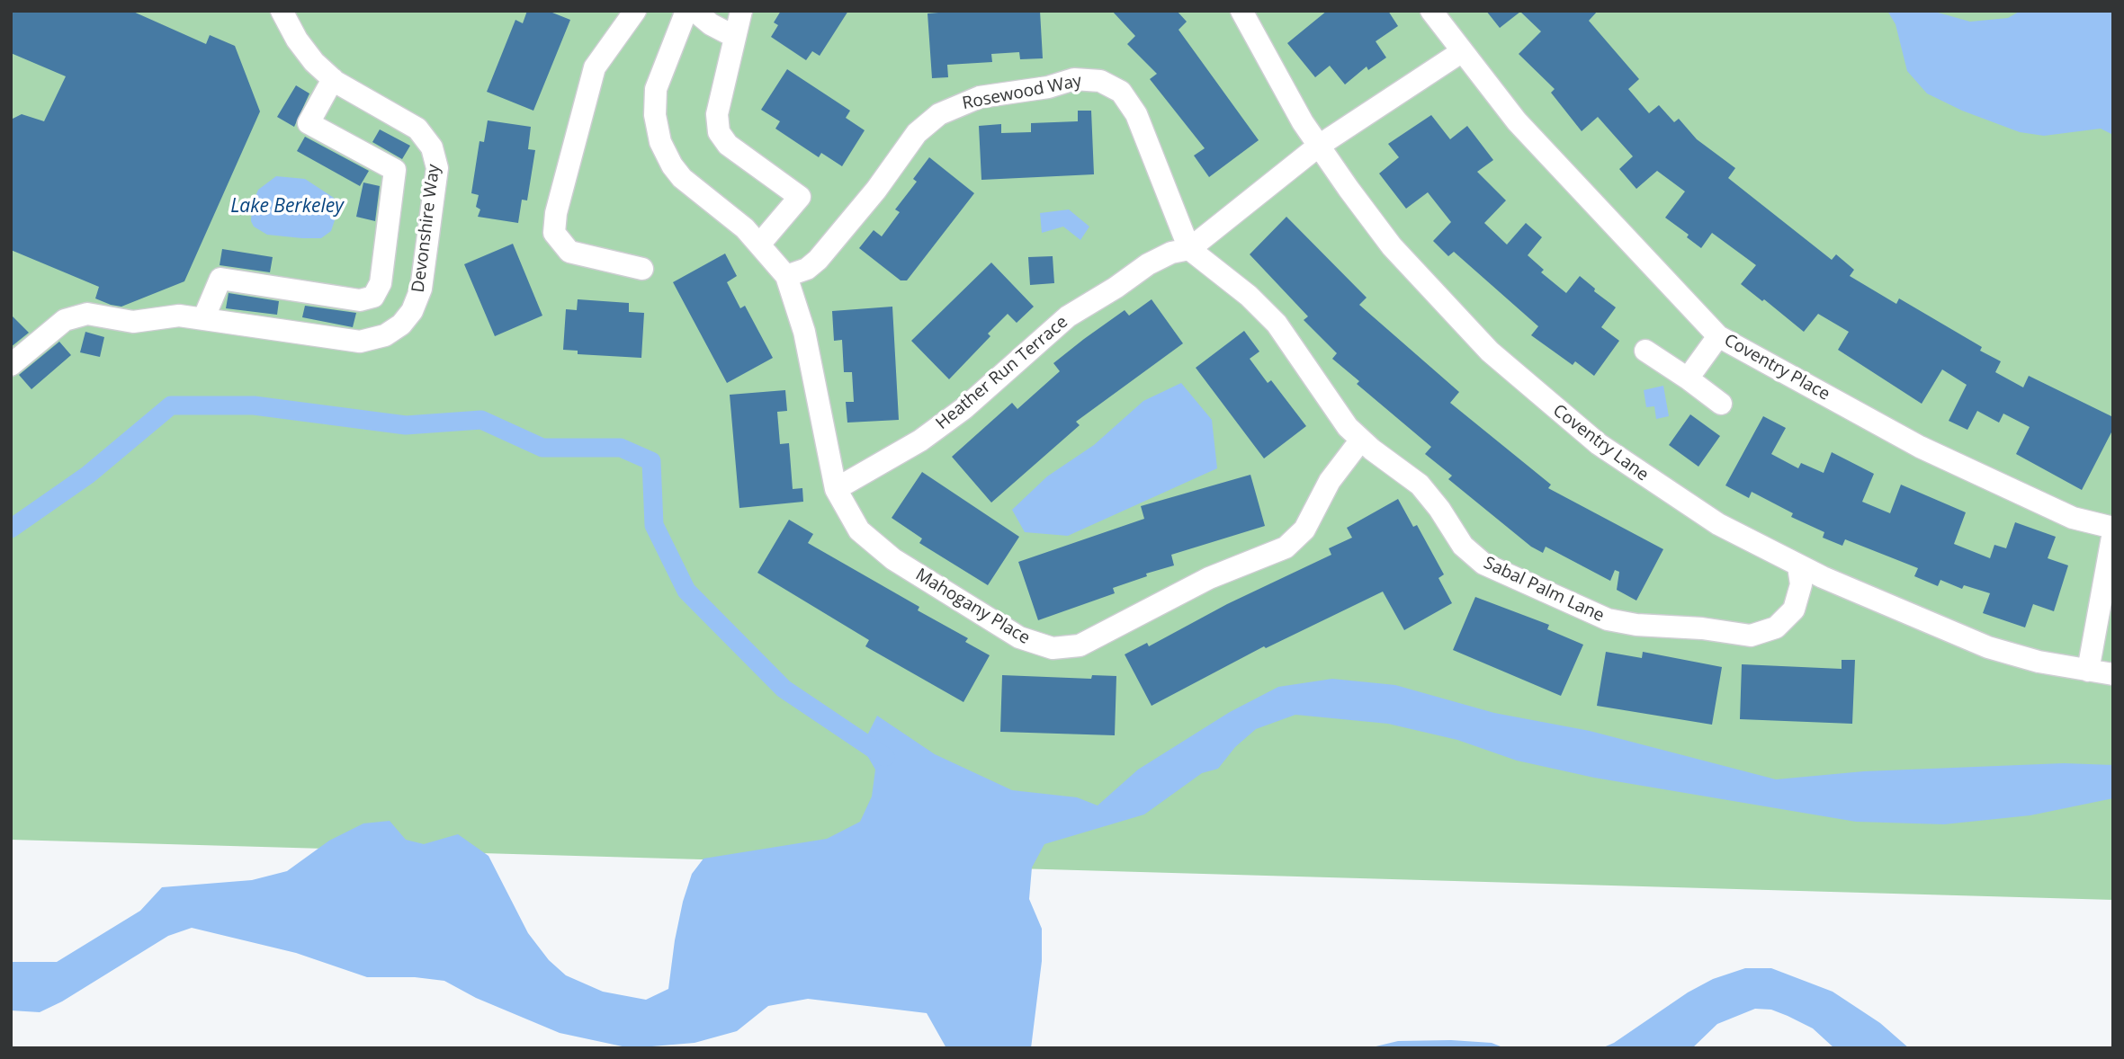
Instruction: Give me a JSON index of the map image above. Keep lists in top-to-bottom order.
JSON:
{
  "streets": {
    "street": [
      "Rosewood Way",
      "Devonshire Way",
      "Coventry Place",
      "Heather Run Terrace",
      "Coventry Lane",
      "Sabal Palm Lane",
      "Mahogany Place"
    ]
  },
  "crossings": [
    ["Rosewood Way", "Heather Run Terrace"],
    ["Rosewood Way", "Sabal Palm Lane"],
    ["Rosewood Way", "Mahogany Place"],
    ["Heather Run Terrace", "Coventry Lane"],
    ["Heather Run Terrace", "Sabal Palm Lane"],
    ["Heather Run Terrace", "Mahogany Place"],
    ["Coventry Lane", "Sabal Palm Lane"],
    ["Sabal Palm Lane", "Mahogany Place"]
  ],
  "water": ["Lake Berkeley"]
}
